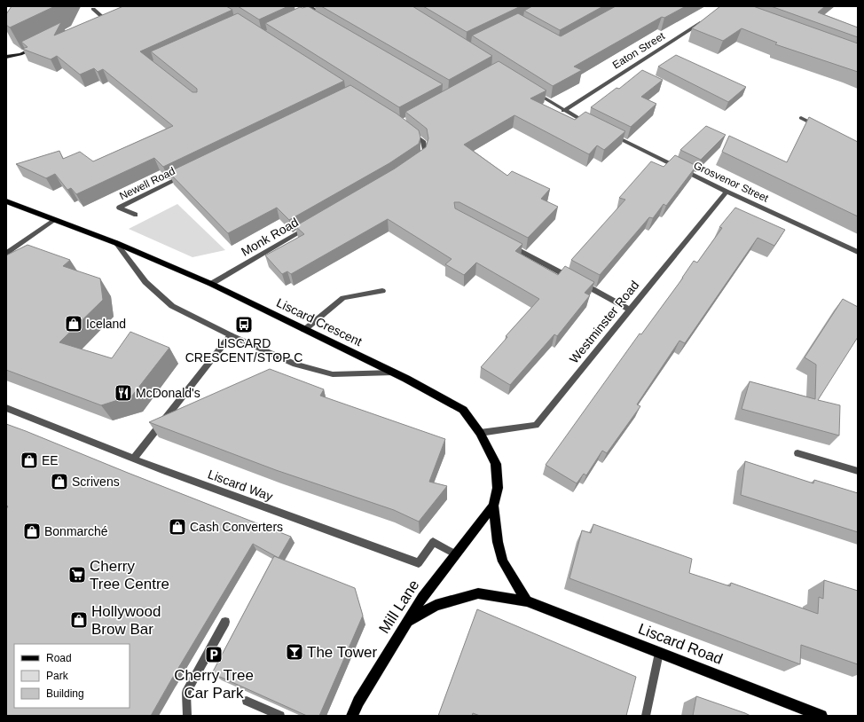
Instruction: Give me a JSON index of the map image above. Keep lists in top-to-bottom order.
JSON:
{
  "streets": {
    "main road": ["Liscard Crescent", "Mill Lane", "Liscard Road"],
    "street": [
      "Eaton Street",
      "Grosvenor Street",
      "Newell Road",
      "Monk Road",
      "Westminster Road",
      "Liscard Way"
    ]
  },
  "crossings": [
    ["Grosvenor Street", "Westminster Road"],
    ["Monk Road", "Liscard Crescent"],
    ["Liscard Crescent", "Westminster Road"],
    ["Liscard Crescent", "Liscard Way"],
    ["Liscard Crescent", "Mill Lane"],
    ["Liscard Way", "Mill Lane"],
    ["Mill Lane", "Liscard Road"]
  ],
  "places": {
    "shop": [
      "Iceland",
      "EE",
      "Scrivens",
      "Cash Converters",
      "Bonmarché",
      "Hollywood Brow Bar"
    ],
    "bus stop": ["LISCARD CRESCENT/STOP C"],
    "restaurant": ["McDonald's"],
    "supermarket": ["Cherry Tree Centre"],
    "bar": ["The Tower"],
    "parking": ["Cherry Tree Car Park"]
  },
  "legend": ["Road", "Park", "Building"]
}
